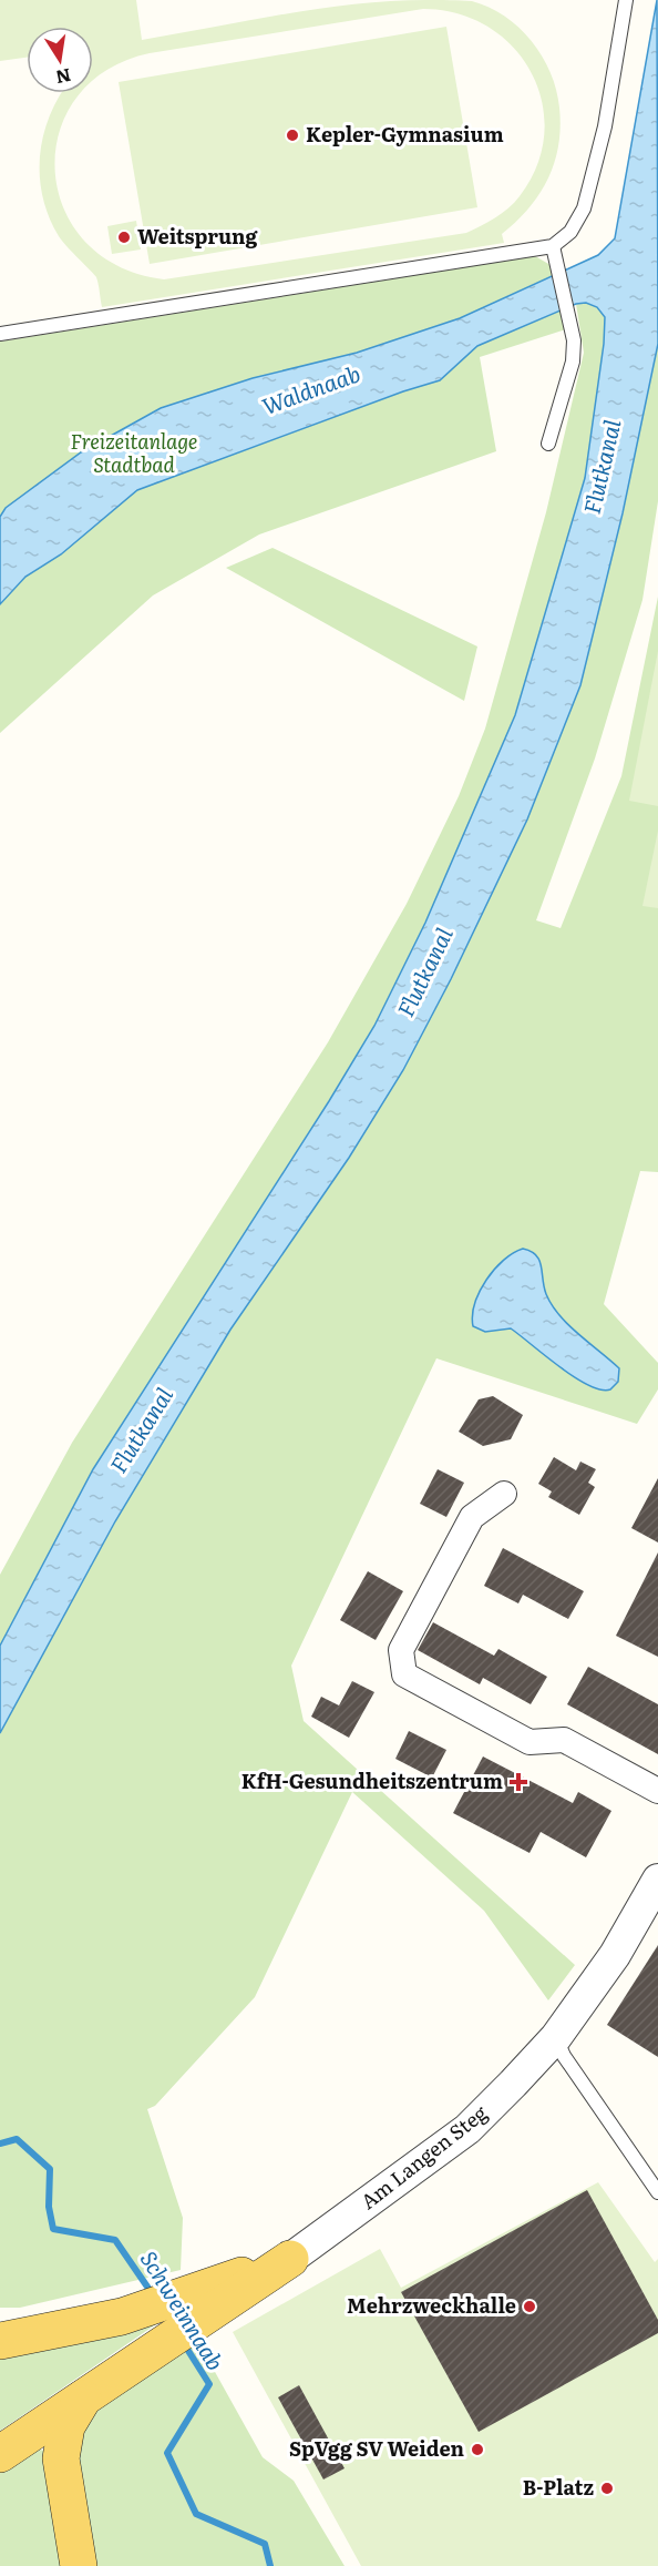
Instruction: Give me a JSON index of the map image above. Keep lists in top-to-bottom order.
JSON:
{
  "streets": {
    "street": ["Am Langen Steg"]
  },
  "water": ["Waldnaab", "Flutkanal", "Schweinnaab"],
  "parks": ["Freizeitanlage Stadtbad"],
  "places": {
    "other": [
      "Kepler-Gymnasium",
      "Weitsprung",
      "Mehrzweckhalle",
      "SpVgg SV Weiden",
      "B-Platz"
    ],
    "health": ["KfH-Gesundheitszentrum"]
  },
  "north": "bottom"
}
